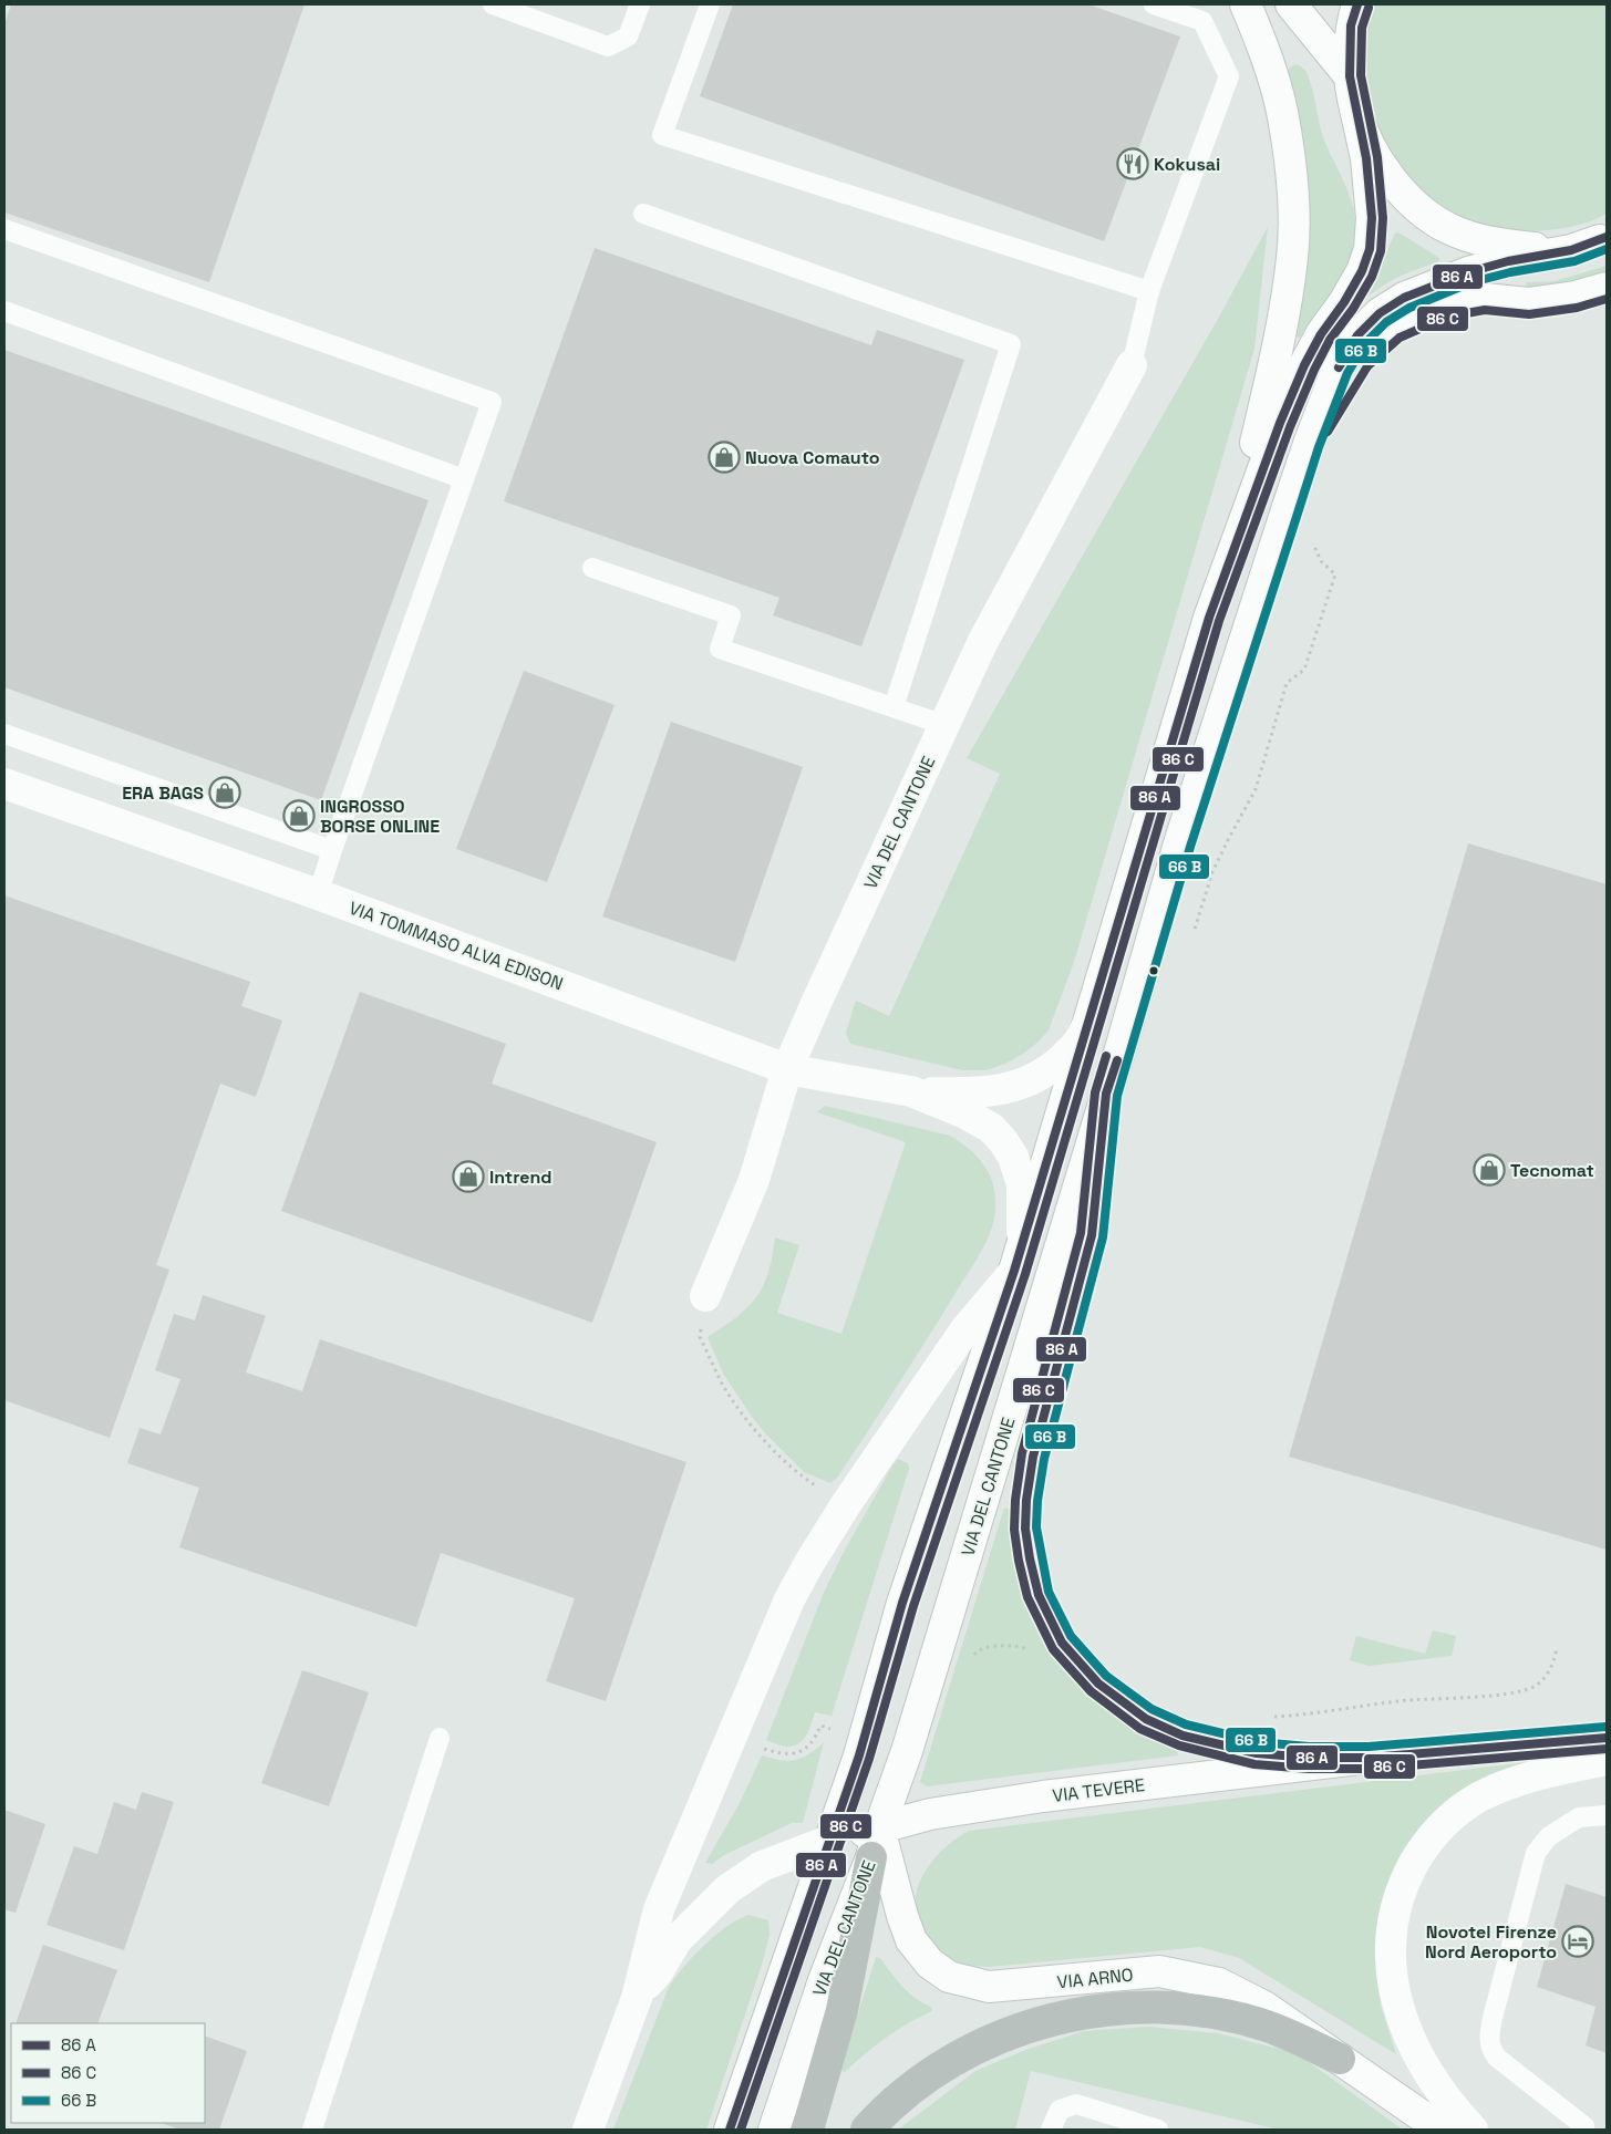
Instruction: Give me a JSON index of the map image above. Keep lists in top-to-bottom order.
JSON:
{
  "streets": {
    "street": [
      "VIA DEL CANTONE",
      "VIA TOMMASO ALVA EDISON",
      "VIA TEVERE",
      "VIA ARNO"
    ]
  },
  "crossings": [
    ["VIA DEL CANTONE", "VIA TOMMASO ALVA EDISON"],
    ["VIA DEL CANTONE", "VIA TEVERE"],
    ["VIA DEL CANTONE", "VIA ARNO"],
    ["VIA TEVERE", "VIA ARNO"]
  ],
  "places": {
    "restaurant": ["Kokusai"],
    "shop": [
      "Nuova Comauto",
      "ERA BAGS",
      "INGROSSO BORSE ONLINE",
      "Tecnomat",
      "Intrend"
    ],
    "hotel": ["Novotel Firenze Nord Aeroporto"]
  },
  "legend": ["86 A", "86 C", "66 B"]
}
